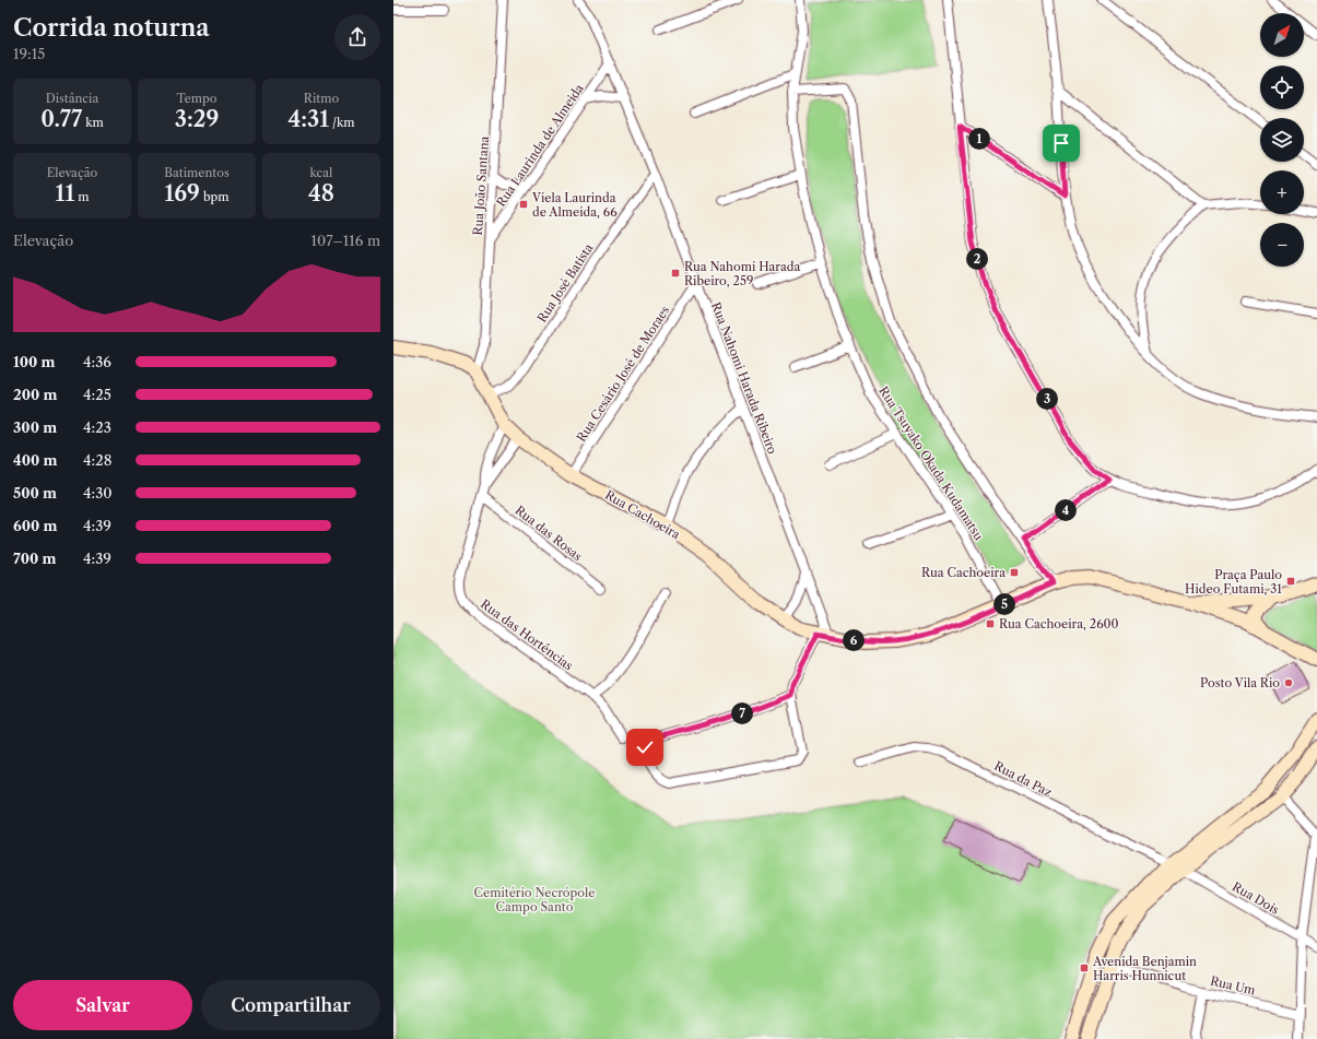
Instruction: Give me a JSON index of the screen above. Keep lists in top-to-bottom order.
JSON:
{
  "streets": {
    "main road": ["Rua Cachoeira"],
    "street": [
      "Rua Laurinda de Almeida",
      "Rua João Santana",
      "Rua José Batista",
      "Rua Cesário José de Moraes",
      "Rua Nahomi Harada Ribeiro",
      "Rua Tsuyako Okada Kudamatsu",
      "Rua das Rosas",
      "Rua das Hortências",
      "Rua da Paz",
      "Rua Dois",
      "Rua Um"
    ]
  },
  "crossings": [
    ["Rua Laurinda de Almeida", "Rua João Santana"],
    ["Rua Laurinda de Almeida", "Rua Nahomi Harada Ribeiro"],
    ["Rua João Santana", "Rua Cachoeira"],
    ["Rua José Batista", "Rua Nahomi Harada Ribeiro"],
    ["Rua José Batista", "Rua Cachoeira"],
    ["Rua Cesário José de Moraes", "Rua Nahomi Harada Ribeiro"],
    ["Rua Cesário José de Moraes", "Rua Cachoeira"],
    ["Rua Nahomi Harada Ribeiro", "Rua Cachoeira"],
    ["Rua Tsuyako Okada Kudamatsu", "Rua Cachoeira"],
    ["Rua Cachoeira", "Rua das Hortências"],
    ["Rua das Rosas", "Rua das Hortências"],
    ["Rua da Paz", "Rua Dois"]
  ],
  "parks": ["Cemitério Necrópole Campo Santo"],
  "places": {
    "transit": [
      "Viela Laurinda de Almeida, 66",
      "Rua Nahomi Harada Ribeiro, 259",
      "Rua Cachoeira",
      "Praça Paulo Hideo Futami, 31",
      "Rua Cachoeira, 2600",
      "Avenida Benjamin Harris Hunnicut"
    ],
    "other": ["Posto Vila Rio"]
  },
  "north": "top right",
  "page": {
    "heading": ["Corrida noturna", "19:15"],
    "map_buttons": ["+", "−"],
    "stats": [
      ["Distância", "0.77 km"],
      ["Tempo", "3:29"],
      ["Ritmo", "4:31 /km"],
      ["Elevação", "11 m"],
      ["Batimentos", "169 bpm"],
      ["kcal", "48"]
    ],
    "pins": [
      "1",
      "2",
      "3",
      "4",
      "5",
      "6",
      "7"
    ],
    "chart": ["Elevação", "107–116 m"],
    "list": [
      {
        "name": "100 m",
        "note": "4:36"
      },
      {
        "name": "200 m",
        "note": "4:25"
      },
      {
        "name": "300 m",
        "note": "4:23"
      },
      {
        "name": "400 m",
        "note": "4:28"
      },
      {
        "name": "500 m",
        "note": "4:30"
      },
      {
        "name": "600 m",
        "note": "4:39"
      },
      {
        "name": "700 m",
        "note": "4:39"
      }
    ],
    "buttons": ["Salvar", "Compartilhar"]
  }
}
